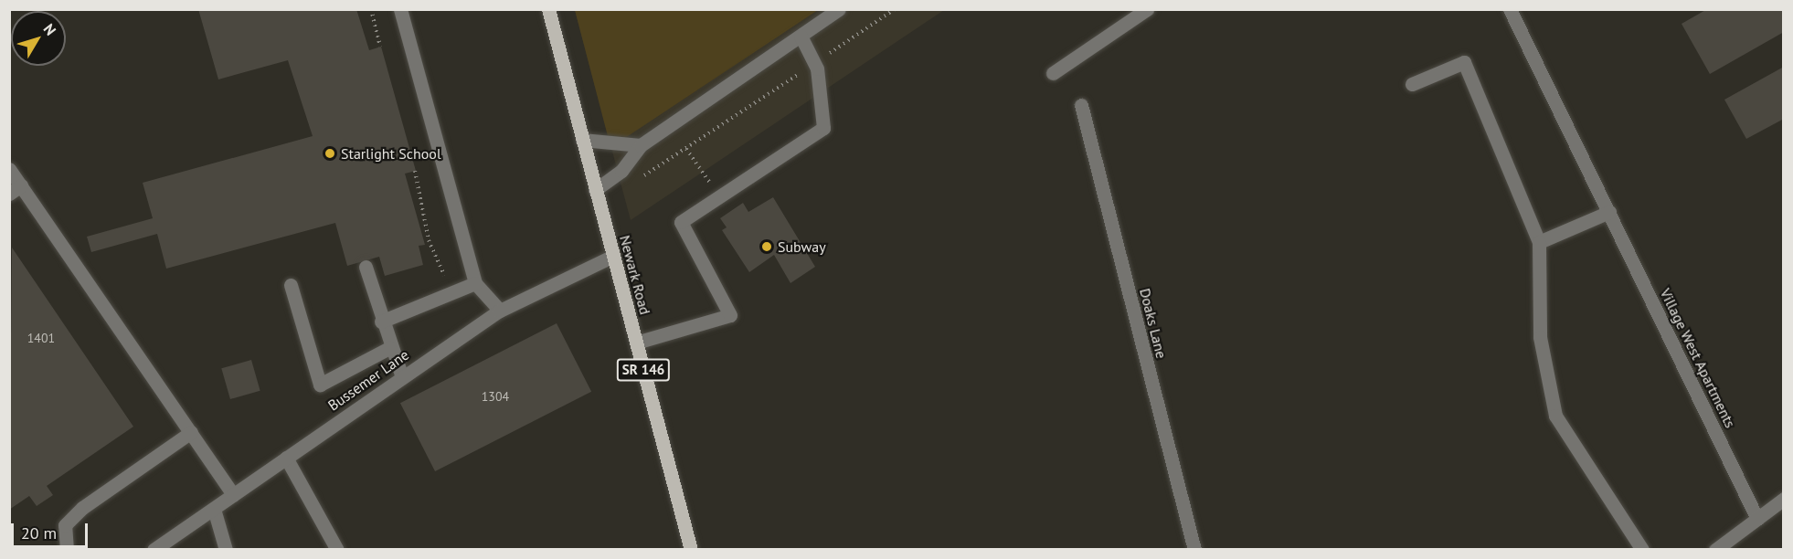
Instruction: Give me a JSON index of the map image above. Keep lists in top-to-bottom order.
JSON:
{
  "streets": {
    "main road": ["Newark Road", "SR 146"],
    "street": ["Doaks Lane", "Village West Apartments", "Bussemer Lane"]
  },
  "crossings": [
    ["Newark Road", "Bussemer Lane"]
  ],
  "places": ["Starlight School", "Subway"],
  "house_numbers": ["1401", "1304"],
  "scale_bar": "20 m",
  "north": "top right"
}
